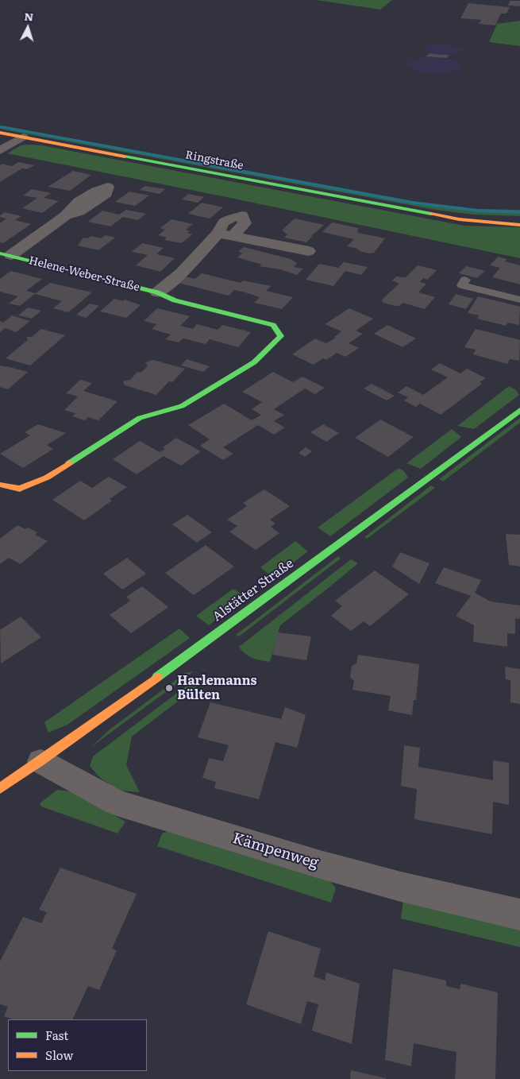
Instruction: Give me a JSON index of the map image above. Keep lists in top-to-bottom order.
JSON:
{
  "streets": {
    "street": [
      "Ringstraße",
      "Helene-Weber-Straße",
      "Alstätter Straße",
      "Kämpenweg"
    ]
  },
  "crossings": [
    ["Alstätter Straße", "Kämpenweg"]
  ],
  "places": ["Harlemanns Bülten"],
  "legend": ["Fast", "Slow"],
  "north": "top"
}
